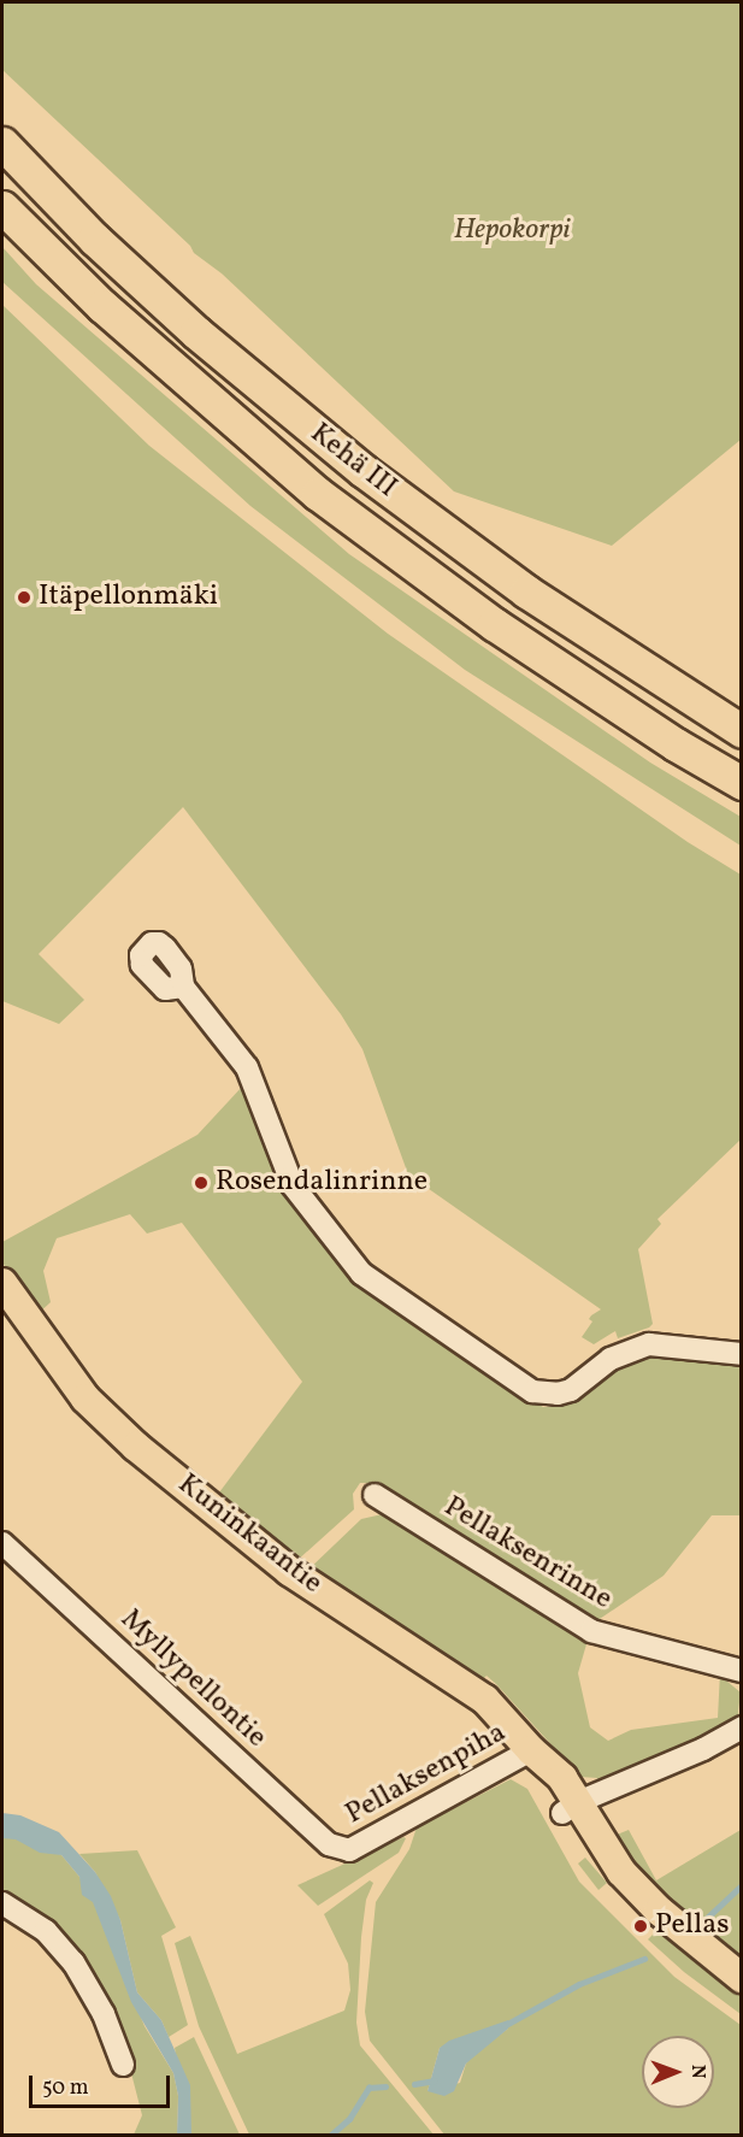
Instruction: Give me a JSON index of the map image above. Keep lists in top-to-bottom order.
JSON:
{
  "streets": {
    "highway": ["Kehä III"],
    "main road": ["Kuninkaantie"],
    "street": ["Pellaksenrinne", "Myllypellontie", "Pellaksenpiha"]
  },
  "crossings": [
    ["Kuninkaantie", "Pellaksenpiha"],
    ["Myllypellontie", "Pellaksenpiha"]
  ],
  "parks": ["Hepokorpi"],
  "places": ["Itäpellonmäki", "Rosendalinrinne", "Pellas"],
  "scale_bar": "50 m",
  "north": "right"
}
